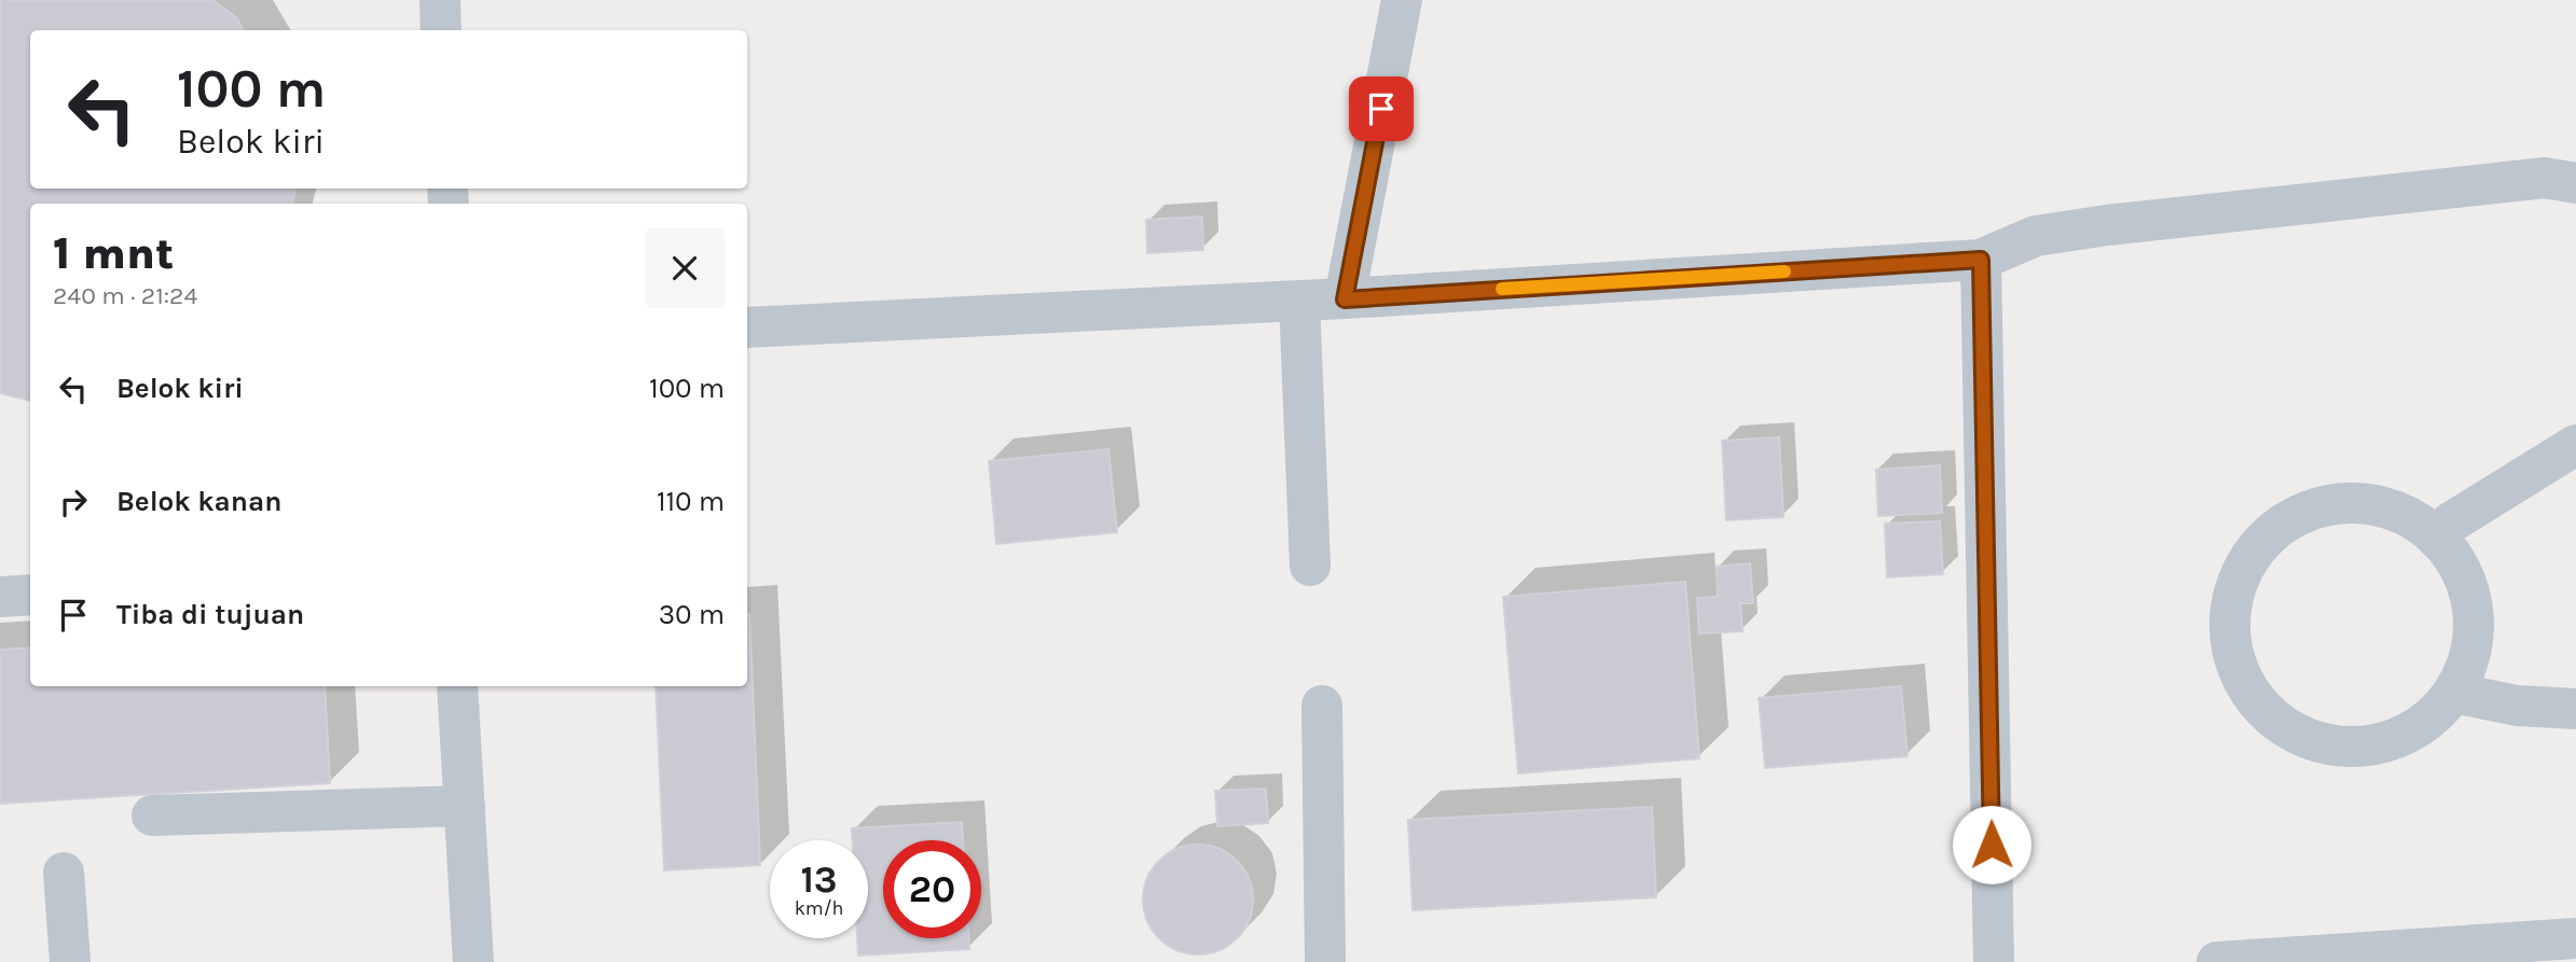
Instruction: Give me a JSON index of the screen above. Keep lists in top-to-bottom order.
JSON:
{
  "page": {
    "turn": ["100 m", "Belok kiri"],
    "heading": ["1 mnt", "240 m · 21:24"],
    "list": [
      {
        "name": "Belok kiri",
        "value": "100 m"
      },
      {
        "name": "Belok kanan",
        "value": "110 m"
      },
      {
        "name": "Tiba di tujuan",
        "value": "30 m"
      }
    ],
    "speed": "13 km/h",
    "limit": "20"
  }
}
